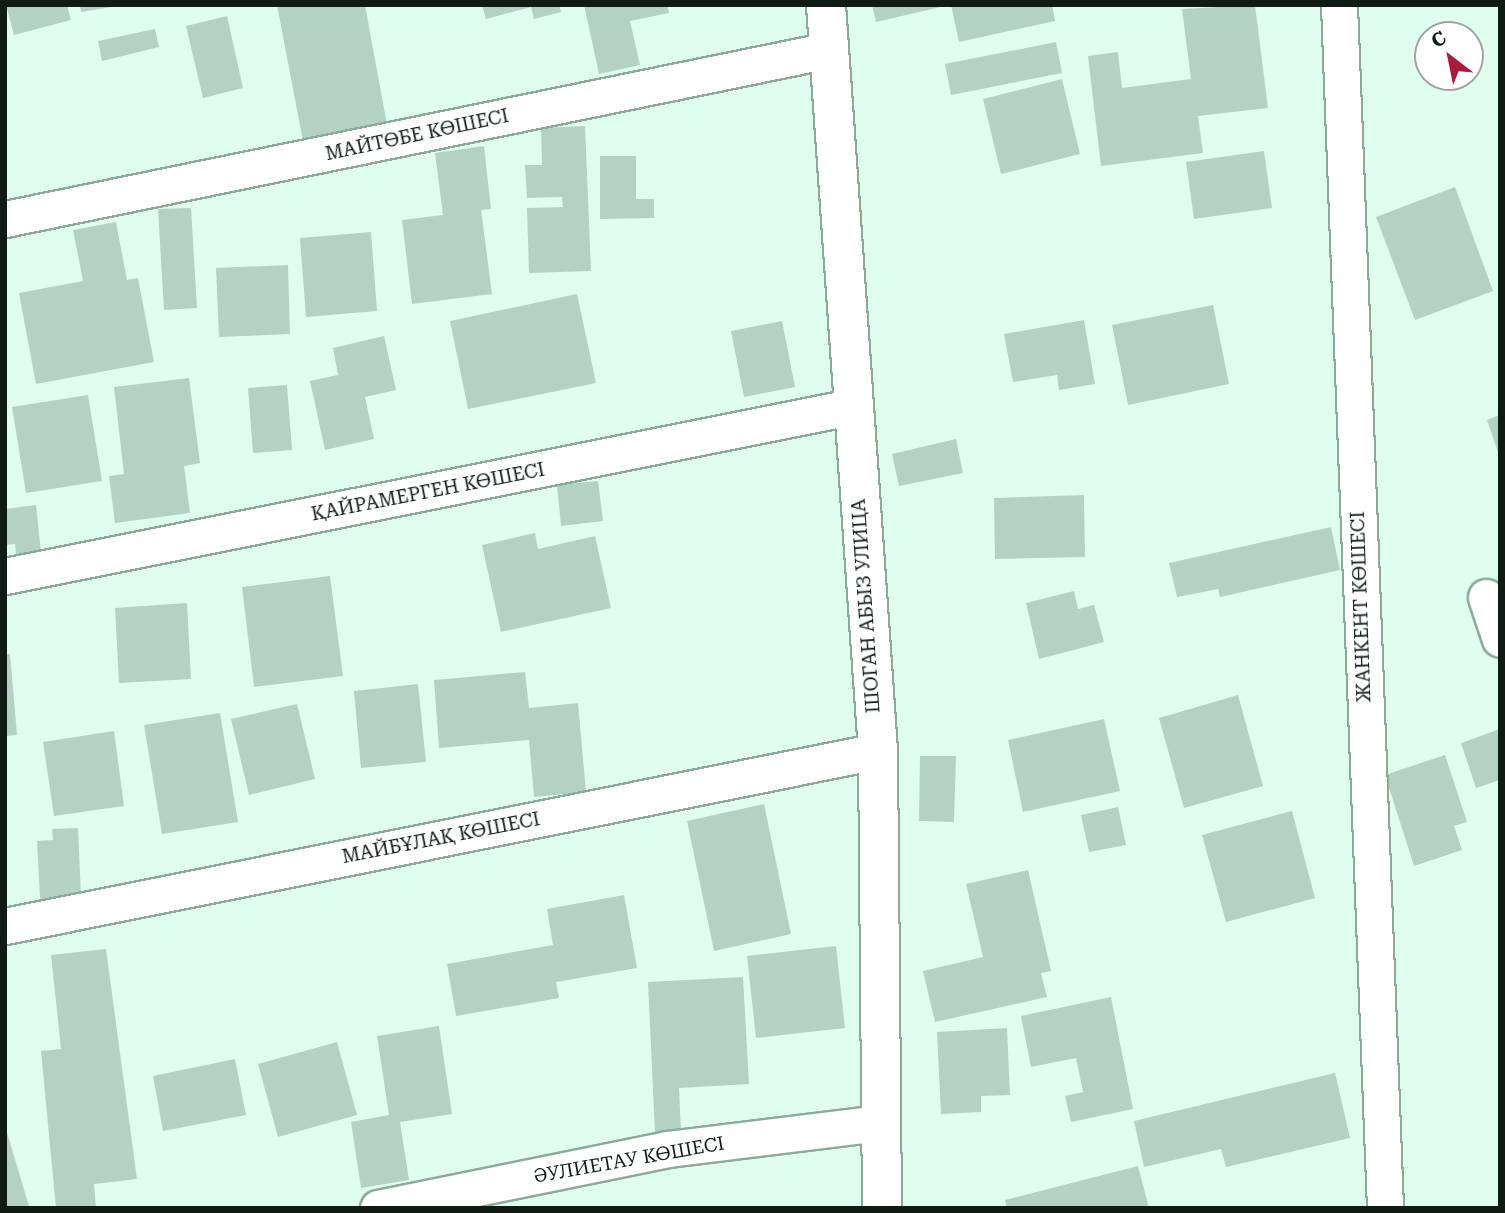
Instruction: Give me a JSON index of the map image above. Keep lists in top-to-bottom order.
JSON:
{
  "streets": {
    "street": [
      "МАЙТӨБЕ КӨШЕСІ",
      "ҚАЙРАМЕРГЕН КӨШЕСІ",
      "ШОГАН АБЫЗ УЛИЦА",
      "ЖАНКЕНТ КӨШЕСІ",
      "МАЙБҰЛАҚ КӨШЕСІ",
      "ӘУЛИЕТАУ КӨШЕСІ"
    ]
  },
  "crossings": [
    ["МАЙТӨБЕ КӨШЕСІ", "ШОГАН АБЫЗ УЛИЦА"],
    ["ҚАЙРАМЕРГЕН КӨШЕСІ", "ШОГАН АБЫЗ УЛИЦА"],
    ["ШОГАН АБЫЗ УЛИЦА", "МАЙБҰЛАҚ КӨШЕСІ"],
    ["ШОГАН АБЫЗ УЛИЦА", "ӘУЛИЕТАУ КӨШЕСІ"]
  ],
  "north": "top left"
}
